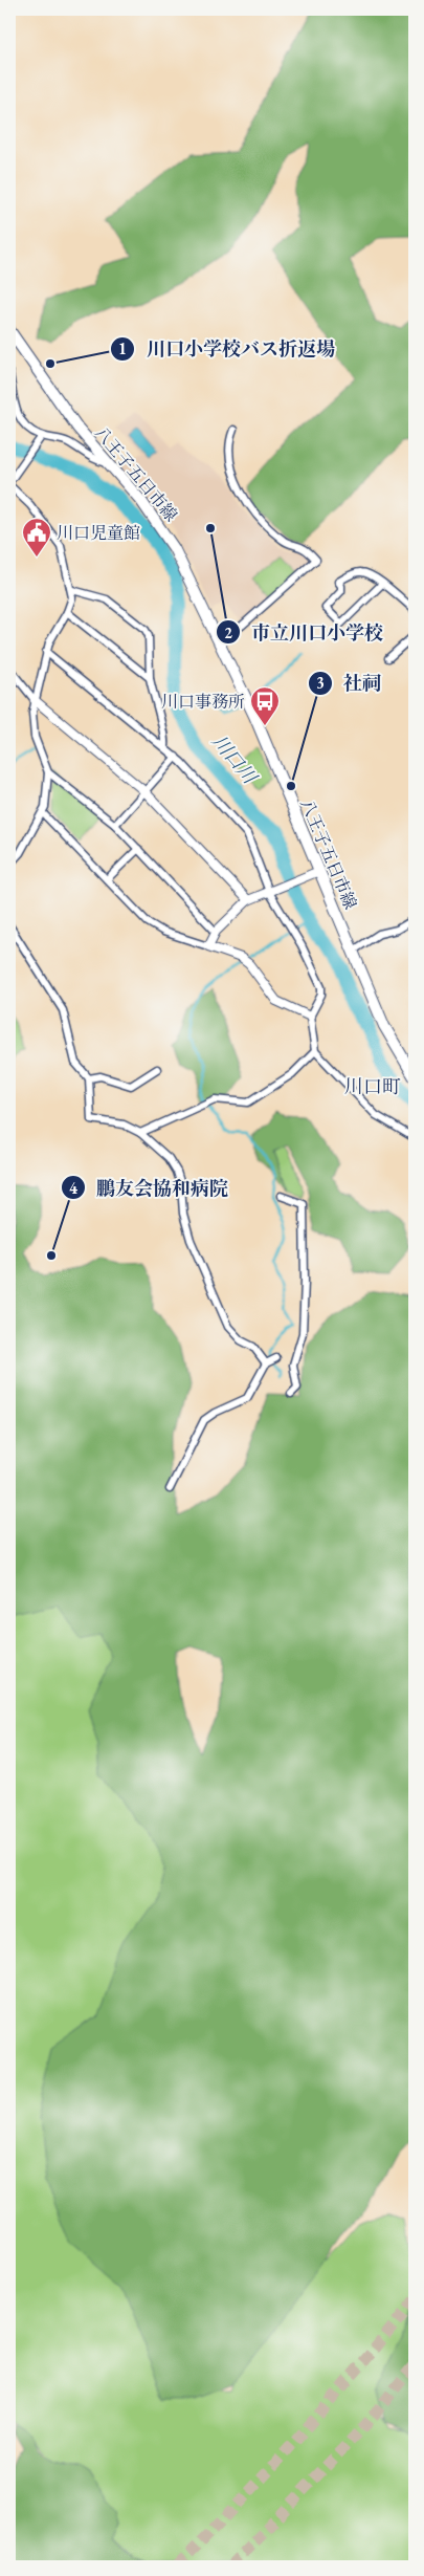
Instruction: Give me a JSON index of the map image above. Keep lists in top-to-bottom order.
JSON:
{
  "streets": {
    "main road": ["八王子五日市線"]
  },
  "districts": ["川口町"],
  "water": ["川口川"],
  "places": {
    "other": [
      "川口小学校バス折返場",
      "市立川口小学校",
      "社祠",
      "鵬友会協和病院"
    ],
    "public building": ["川口児童館"],
    "bus stop": ["川口事務所"]
  }
}
